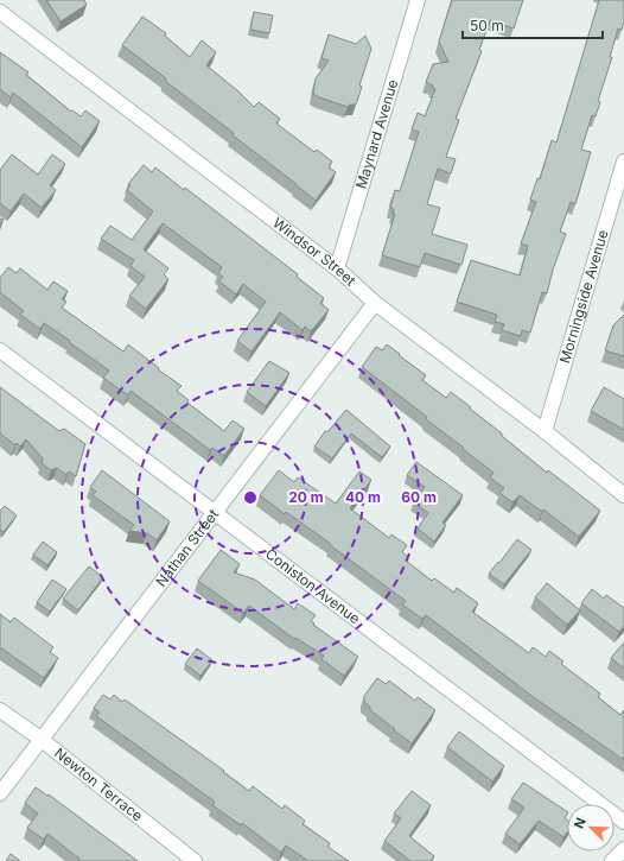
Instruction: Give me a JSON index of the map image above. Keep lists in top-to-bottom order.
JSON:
{
  "streets": {
    "street": [
      "Maynard Avenue",
      "Windsor Street",
      "Morningside Avenue",
      "Nathan Street",
      "Coniston Avenue",
      "Newton Terrace"
    ]
  },
  "crossings": [
    ["Maynard Avenue", "Windsor Street"],
    ["Windsor Street", "Morningside Avenue"],
    ["Windsor Street", "Nathan Street"],
    ["Nathan Street", "Coniston Avenue"],
    ["Nathan Street", "Newton Terrace"]
  ],
  "scale_bar": "50 m",
  "north": "top left",
  "rings": ["20 m", "40 m", "60 m"]
}
